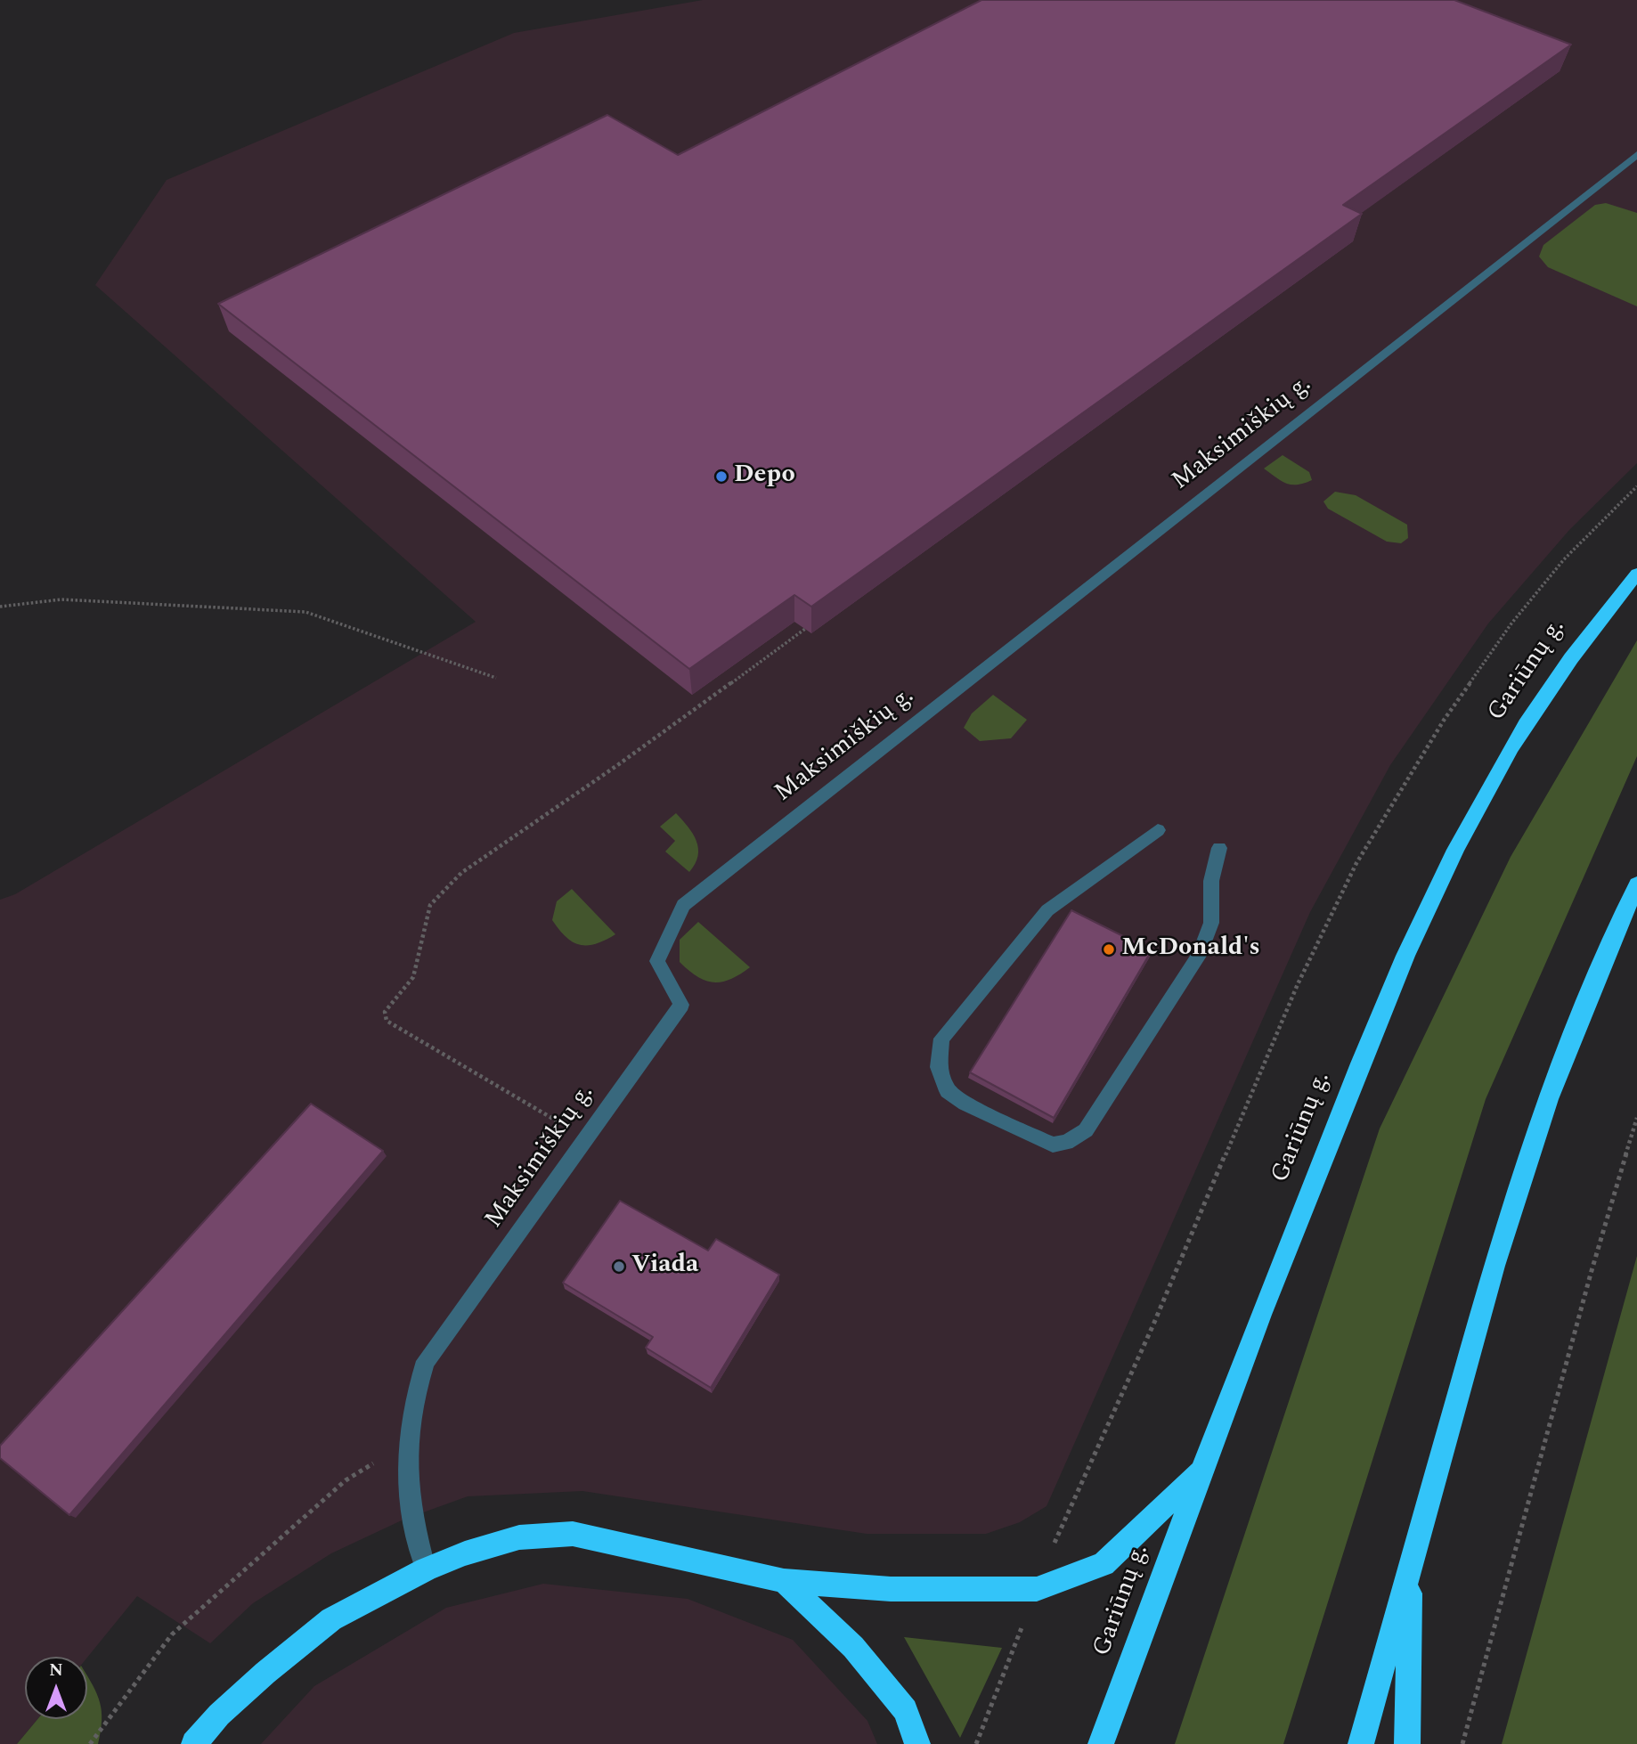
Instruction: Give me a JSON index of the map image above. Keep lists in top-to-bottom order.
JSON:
{
  "streets": {
    "highway": ["Gariūnų g."],
    "street": ["Maksimiškių g."]
  },
  "places": ["Depo", "McDonald's", "Viada"],
  "north": "top"
}
